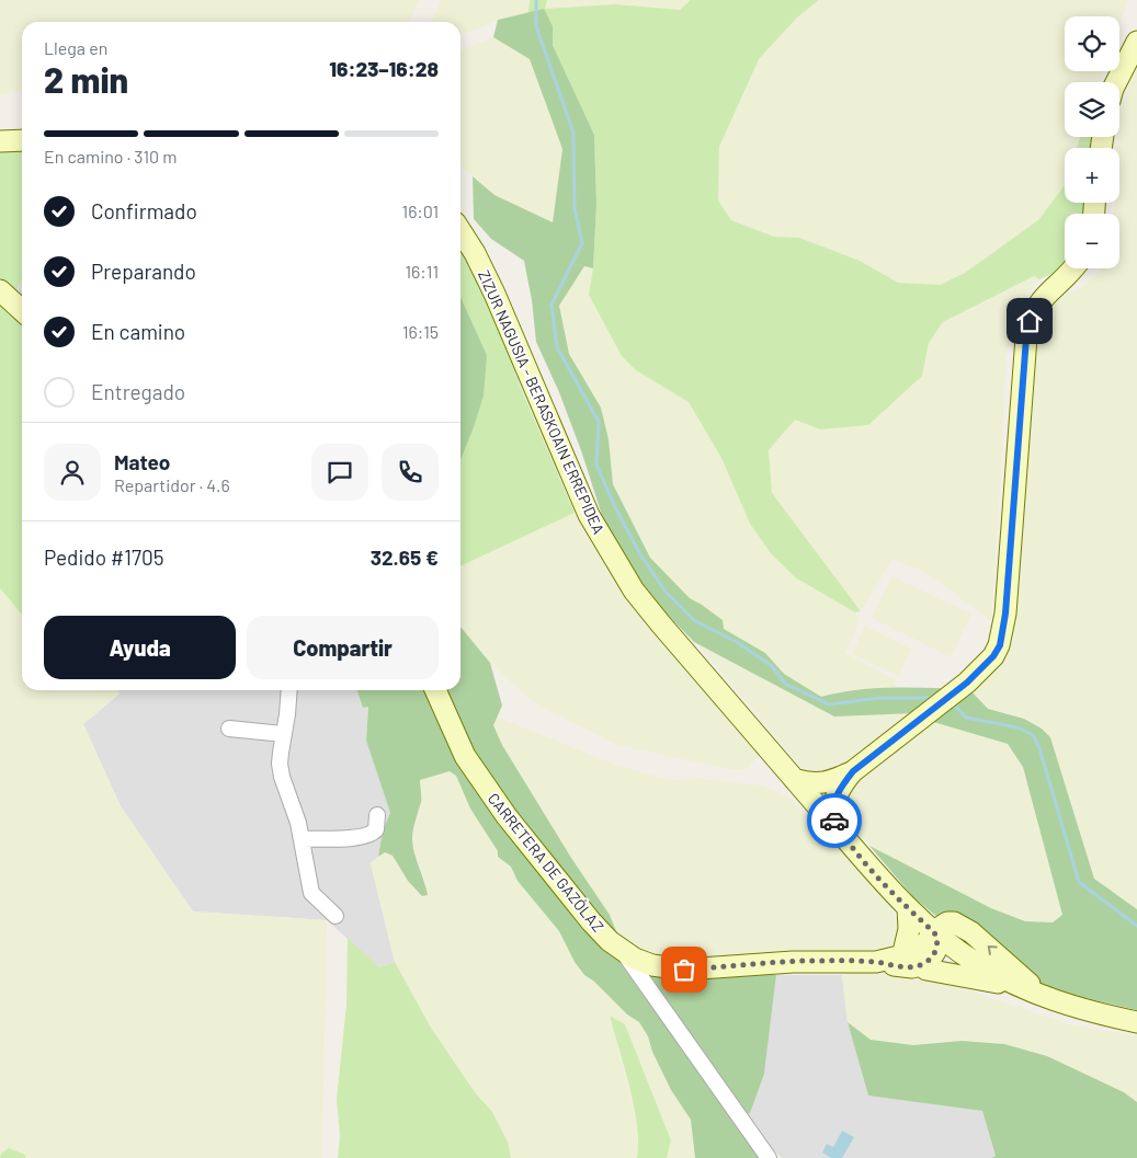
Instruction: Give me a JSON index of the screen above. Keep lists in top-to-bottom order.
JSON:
{
  "streets": {
    "street": ["ZIZUR NAGUSIA - BERASKOAIN ERREPIDEA", "CARRETERA DE GAZÓLAZ"]
  },
  "page": {
    "map_buttons": ["+", "−"],
    "heading": ["2 min", "Llega en", "16:23–16:28"],
    "panel": [
      "Mateo",
      "Repartidor · 4.6",
      "Pedido #1705",
      "32.65 €"
    ],
    "bar": "En camino · 310 m",
    "list": [
      ["Confirmado", "16:01"],
      ["Preparando", "16:11"],
      ["En camino", "16:15"],
      "Entregado"
    ],
    "buttons": ["Ayuda", "Compartir"]
  }
}
